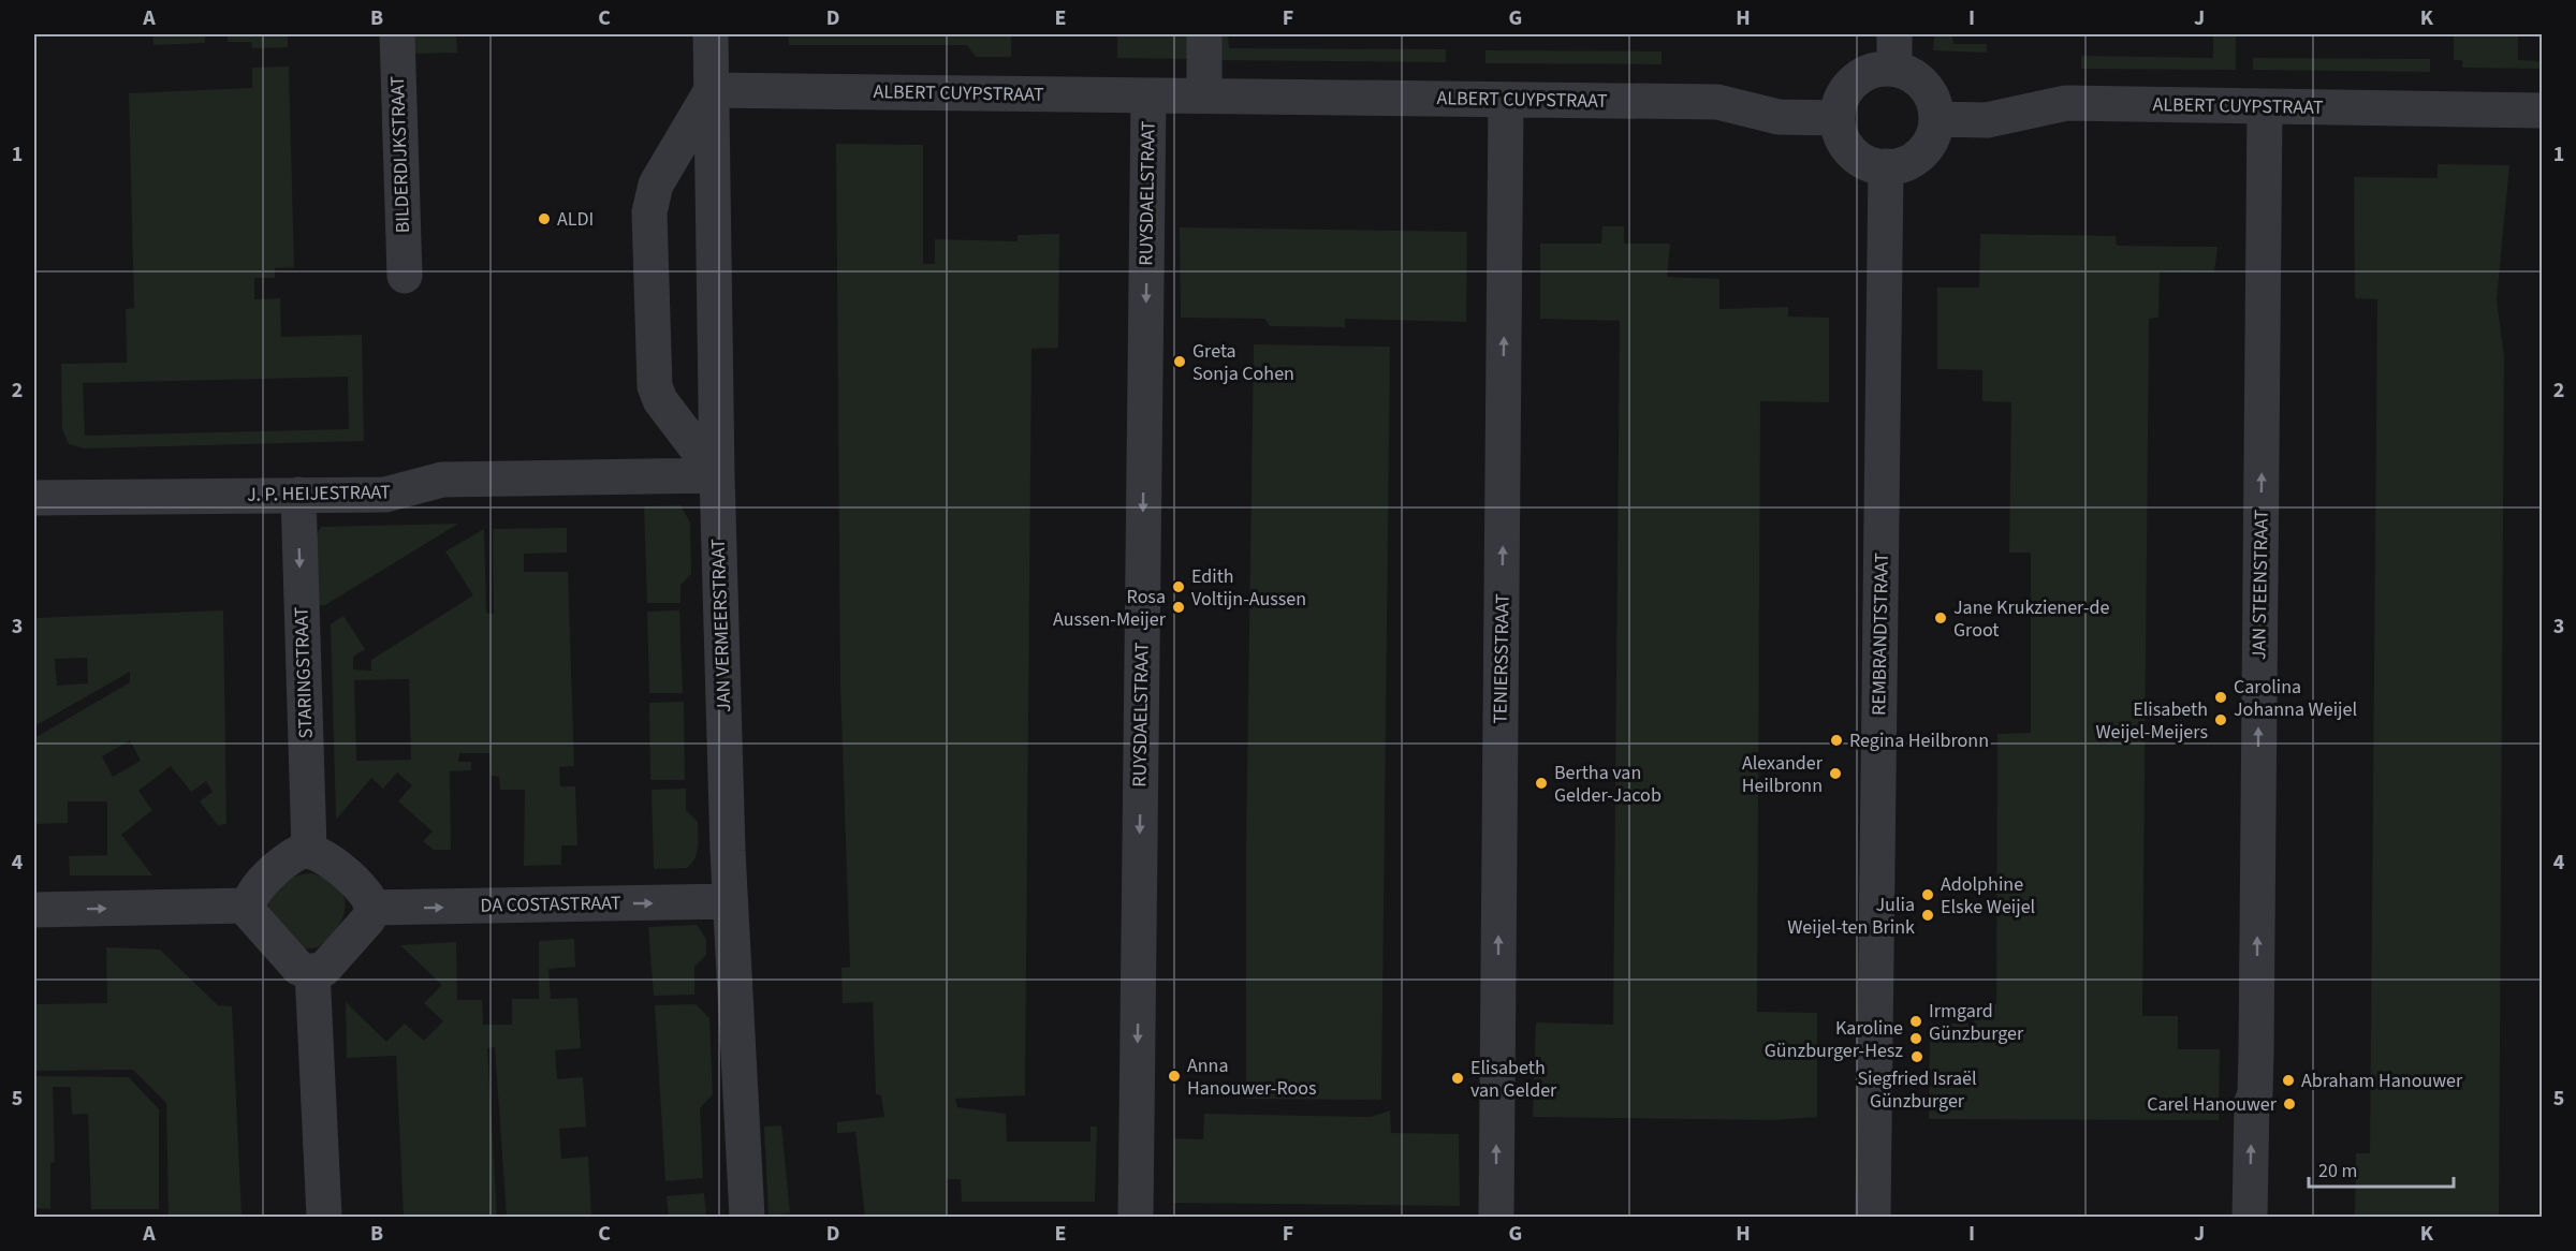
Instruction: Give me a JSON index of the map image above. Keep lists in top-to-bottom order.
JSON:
{
  "streets": {
    "street": [
      "ALBERT CUYPSTRAAT",
      "BILDERDIJKSTRAAT",
      "RUYSDAELSTRAAT",
      "J. P. HEIJESTRAAT",
      "JAN STEENSTRAAT",
      "JAN VERMEERSTRAAT",
      "REMBRANDTSTRAAT",
      "TENIERSSTRAAT",
      "STARINGSTRAAT",
      "DA COSTASTRAAT"
    ]
  },
  "crossings": [
    ["ALBERT CUYPSTRAAT", "RUYSDAELSTRAAT"],
    ["ALBERT CUYPSTRAAT", "JAN STEENSTRAAT"],
    ["ALBERT CUYPSTRAAT", "JAN VERMEERSTRAAT"],
    ["ALBERT CUYPSTRAAT", "REMBRANDTSTRAAT"],
    ["ALBERT CUYPSTRAAT", "TENIERSSTRAAT"],
    ["J. P. HEIJESTRAAT", "JAN VERMEERSTRAAT"],
    ["J. P. HEIJESTRAAT", "STARINGSTRAAT"],
    ["JAN VERMEERSTRAAT", "DA COSTASTRAAT"],
    ["STARINGSTRAAT", "DA COSTASTRAAT"]
  ],
  "one_way": [
    "RUYSDAELSTRAAT",
    "JAN STEENSTRAAT",
    "TENIERSSTRAAT",
    "STARINGSTRAAT",
    "DA COSTASTRAAT"
  ],
  "places": [
    "ALDI",
    "Greta Sonja Cohen",
    "Edith Voltijn-Aussen",
    "Rosa Aussen-Meijer",
    "Jane Krukziener-de Groot",
    "Carolina Johanna Weijel",
    "Elisabeth Weijel-Meijers",
    "Regina Heilbronn",
    "Alexander Heilbronn",
    "Bertha van Gelder-Jacob",
    "Adolphine Elske Weijel",
    "Julia Weijel-ten Brink",
    "Irmgard Günzburger",
    "Karoline Günzburger-Hesz",
    "Siegfried Israël Günzburger",
    "Anna Hanouwer-Roos",
    "Elisabeth van Gelder",
    "Abraham Hanouwer",
    "Carel Hanouwer"
  ],
  "scale_bar": "20 m",
  "grid": {
    "columns": [
      "A",
      "B",
      "C",
      "D",
      "E",
      "F",
      "G",
      "H",
      "I",
      "J",
      "K"
    ],
    "rows": [
      "1",
      "2",
      "3",
      "4",
      "5"
    ]
  }
}
